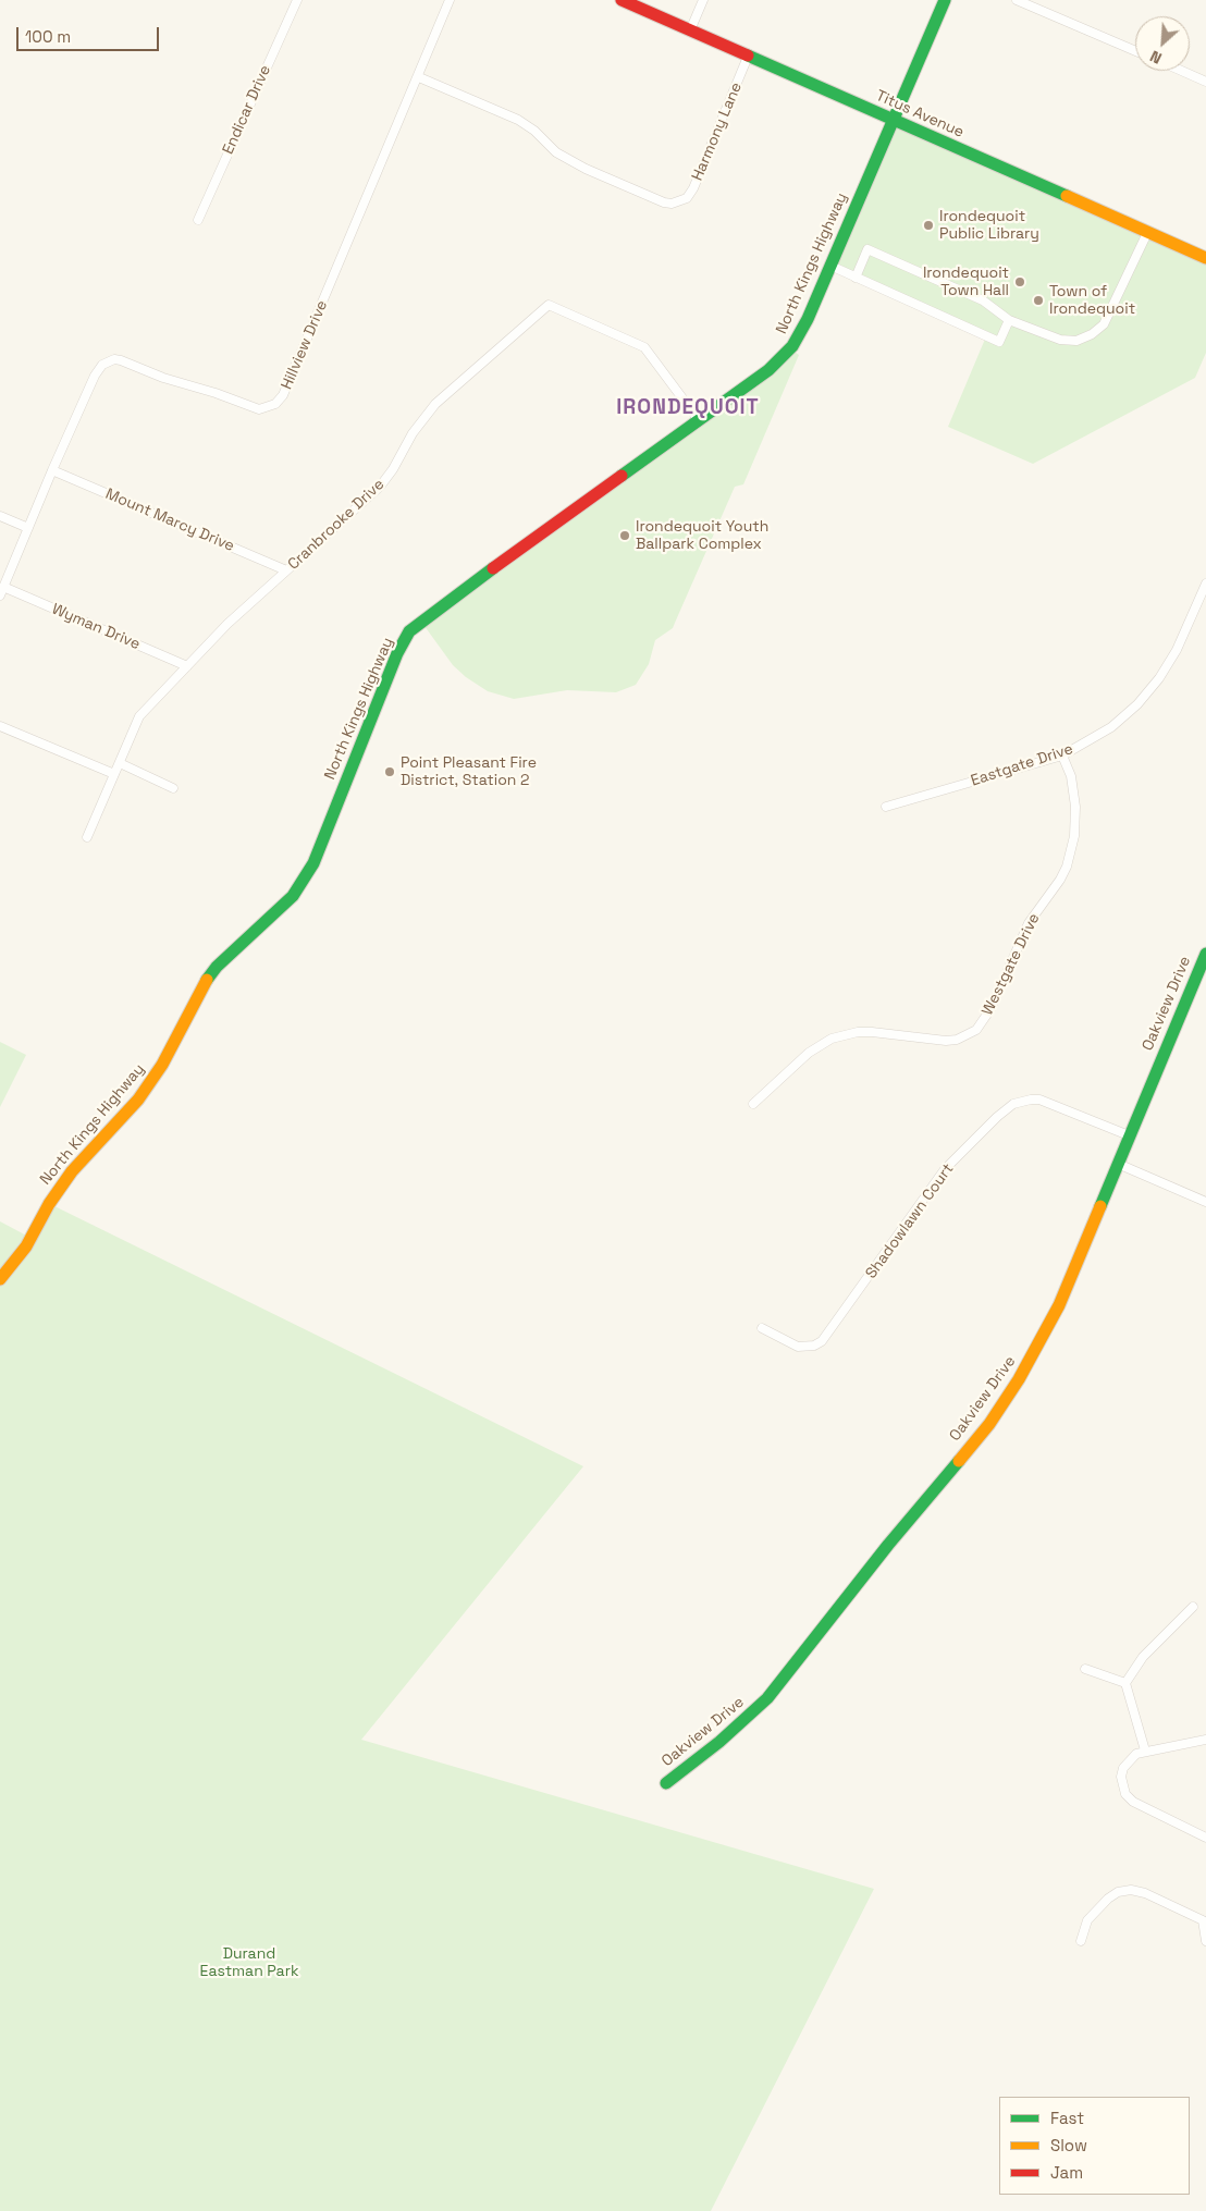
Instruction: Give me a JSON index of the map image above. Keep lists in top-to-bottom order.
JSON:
{
  "streets": {
    "street": [
      "Endicar Drive",
      "Titus Avenue",
      "Harmony Lane",
      "North Kings Highway",
      "Hillview Drive",
      "Mount Marcy Drive",
      "Cranbrooke Drive",
      "Wyman Drive",
      "Eastgate Drive",
      "Westgate Drive",
      "Oakview Drive",
      "Shadowlawn Court"
    ]
  },
  "crossings": [
    ["Titus Avenue", "Harmony Lane"],
    ["Titus Avenue", "North Kings Highway"],
    ["Harmony Lane", "Hillview Drive"],
    ["North Kings Highway", "Cranbrooke Drive"],
    ["Hillview Drive", "Mount Marcy Drive"],
    ["Hillview Drive", "Wyman Drive"],
    ["Mount Marcy Drive", "Cranbrooke Drive"],
    ["Cranbrooke Drive", "Wyman Drive"],
    ["Eastgate Drive", "Westgate Drive"],
    ["Oakview Drive", "Shadowlawn Court"]
  ],
  "districts": ["IRONDEQUOIT"],
  "parks": ["Durand Eastman Park"],
  "places": [
    "Irondequoit Public Library",
    "Irondequoit Town Hall",
    "Town of Irondequoit",
    "Irondequoit Youth Ballpark Complex",
    "Point Pleasant Fire District, Station 2"
  ],
  "legend": ["Fast", "Slow", "Jam"],
  "scale_bar": "100 m",
  "north": "bottom left"
}
